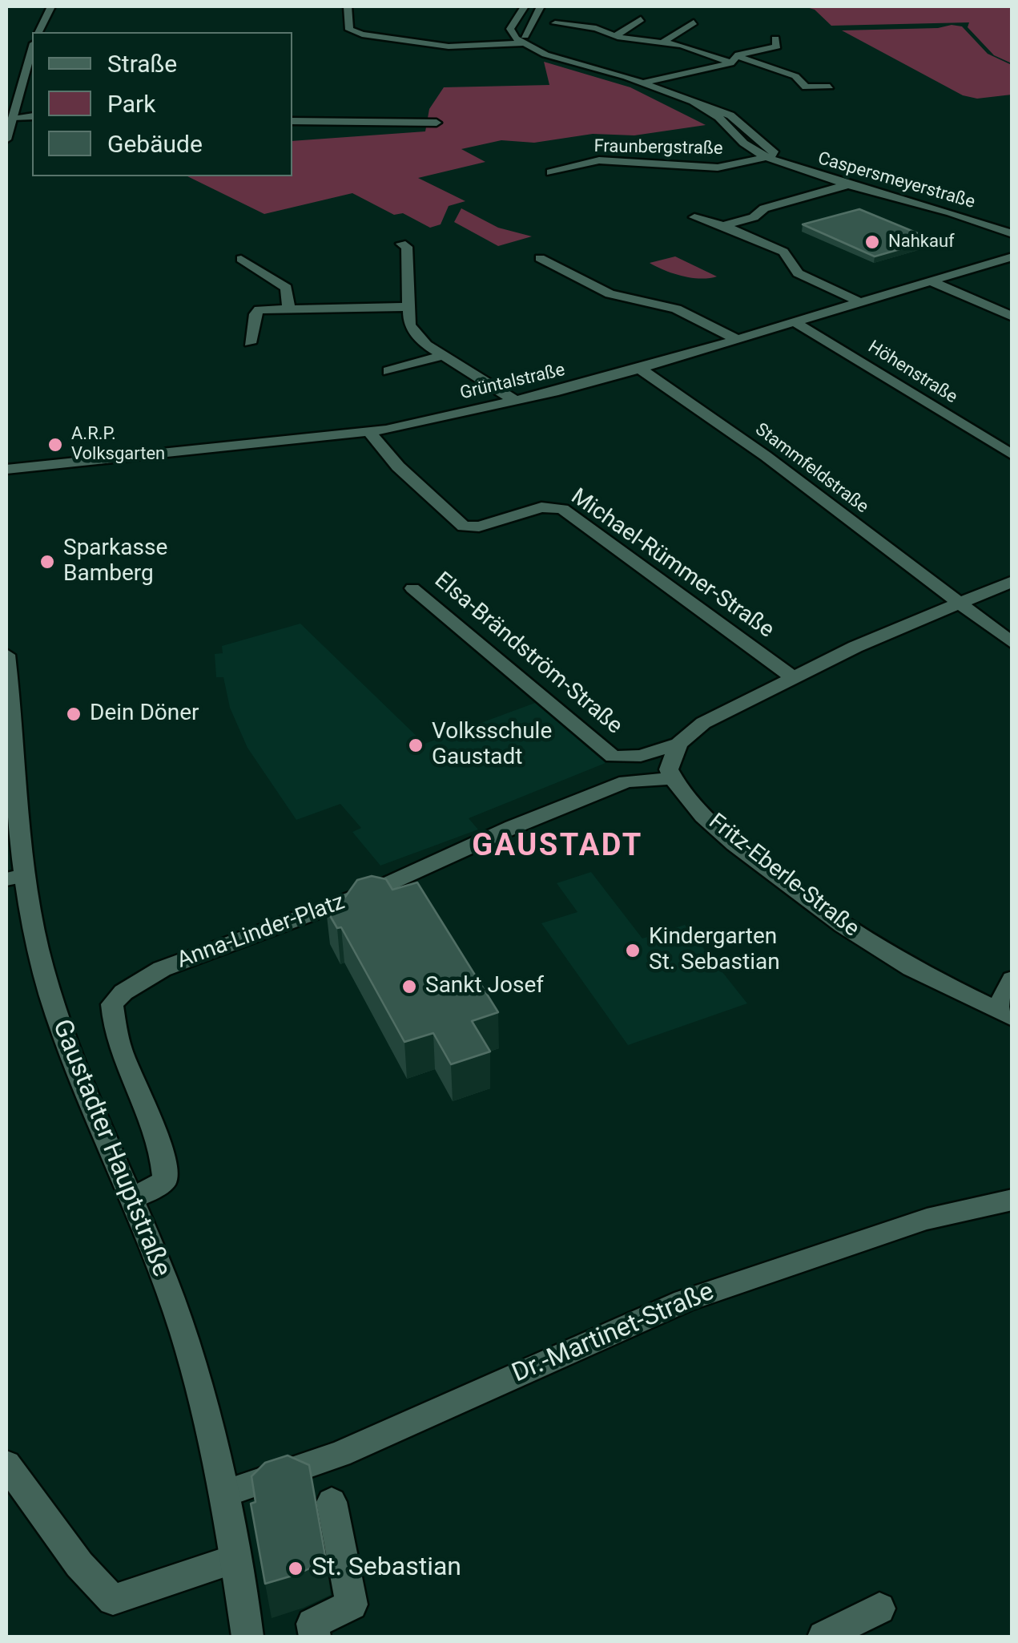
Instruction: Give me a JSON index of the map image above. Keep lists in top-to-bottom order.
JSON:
{
  "streets": {
    "street": [
      "Fraunbergstraße",
      "Caspersmeyerstraße",
      "Höhenstraße",
      "Grüntalstraße",
      "Stammfeldstraße",
      "Michael-Rümmer-Straße",
      "Elsa-Brändström-Straße",
      "Fritz-Eberle-Straße",
      "Anna-Linder-Platz",
      "Gaustadter Hauptstraße",
      "Dr.-Martinet-Straße"
    ]
  },
  "crossings": [
    ["Fraunbergstraße", "Caspersmeyerstraße"],
    ["Höhenstraße", "Grüntalstraße"],
    ["Grüntalstraße", "Stammfeldstraße"],
    ["Grüntalstraße", "Michael-Rümmer-Straße"],
    ["Elsa-Brändström-Straße", "Anna-Linder-Platz"],
    ["Fritz-Eberle-Straße", "Anna-Linder-Platz"],
    ["Anna-Linder-Platz", "Gaustadter Hauptstraße"],
    ["Gaustadter Hauptstraße", "Dr.-Martinet-Straße"]
  ],
  "districts": ["GAUSTADT"],
  "places": [
    "Nahkauf",
    "A.R.P. Volksgarten",
    "Sparkasse Bamberg",
    "Dein Döner",
    "Volksschule Gaustadt",
    "Kindergarten St. Sebastian",
    "Sankt Josef",
    "St. Sebastian"
  ],
  "legend": ["Straße", "Park", "Gebäude"]
}
